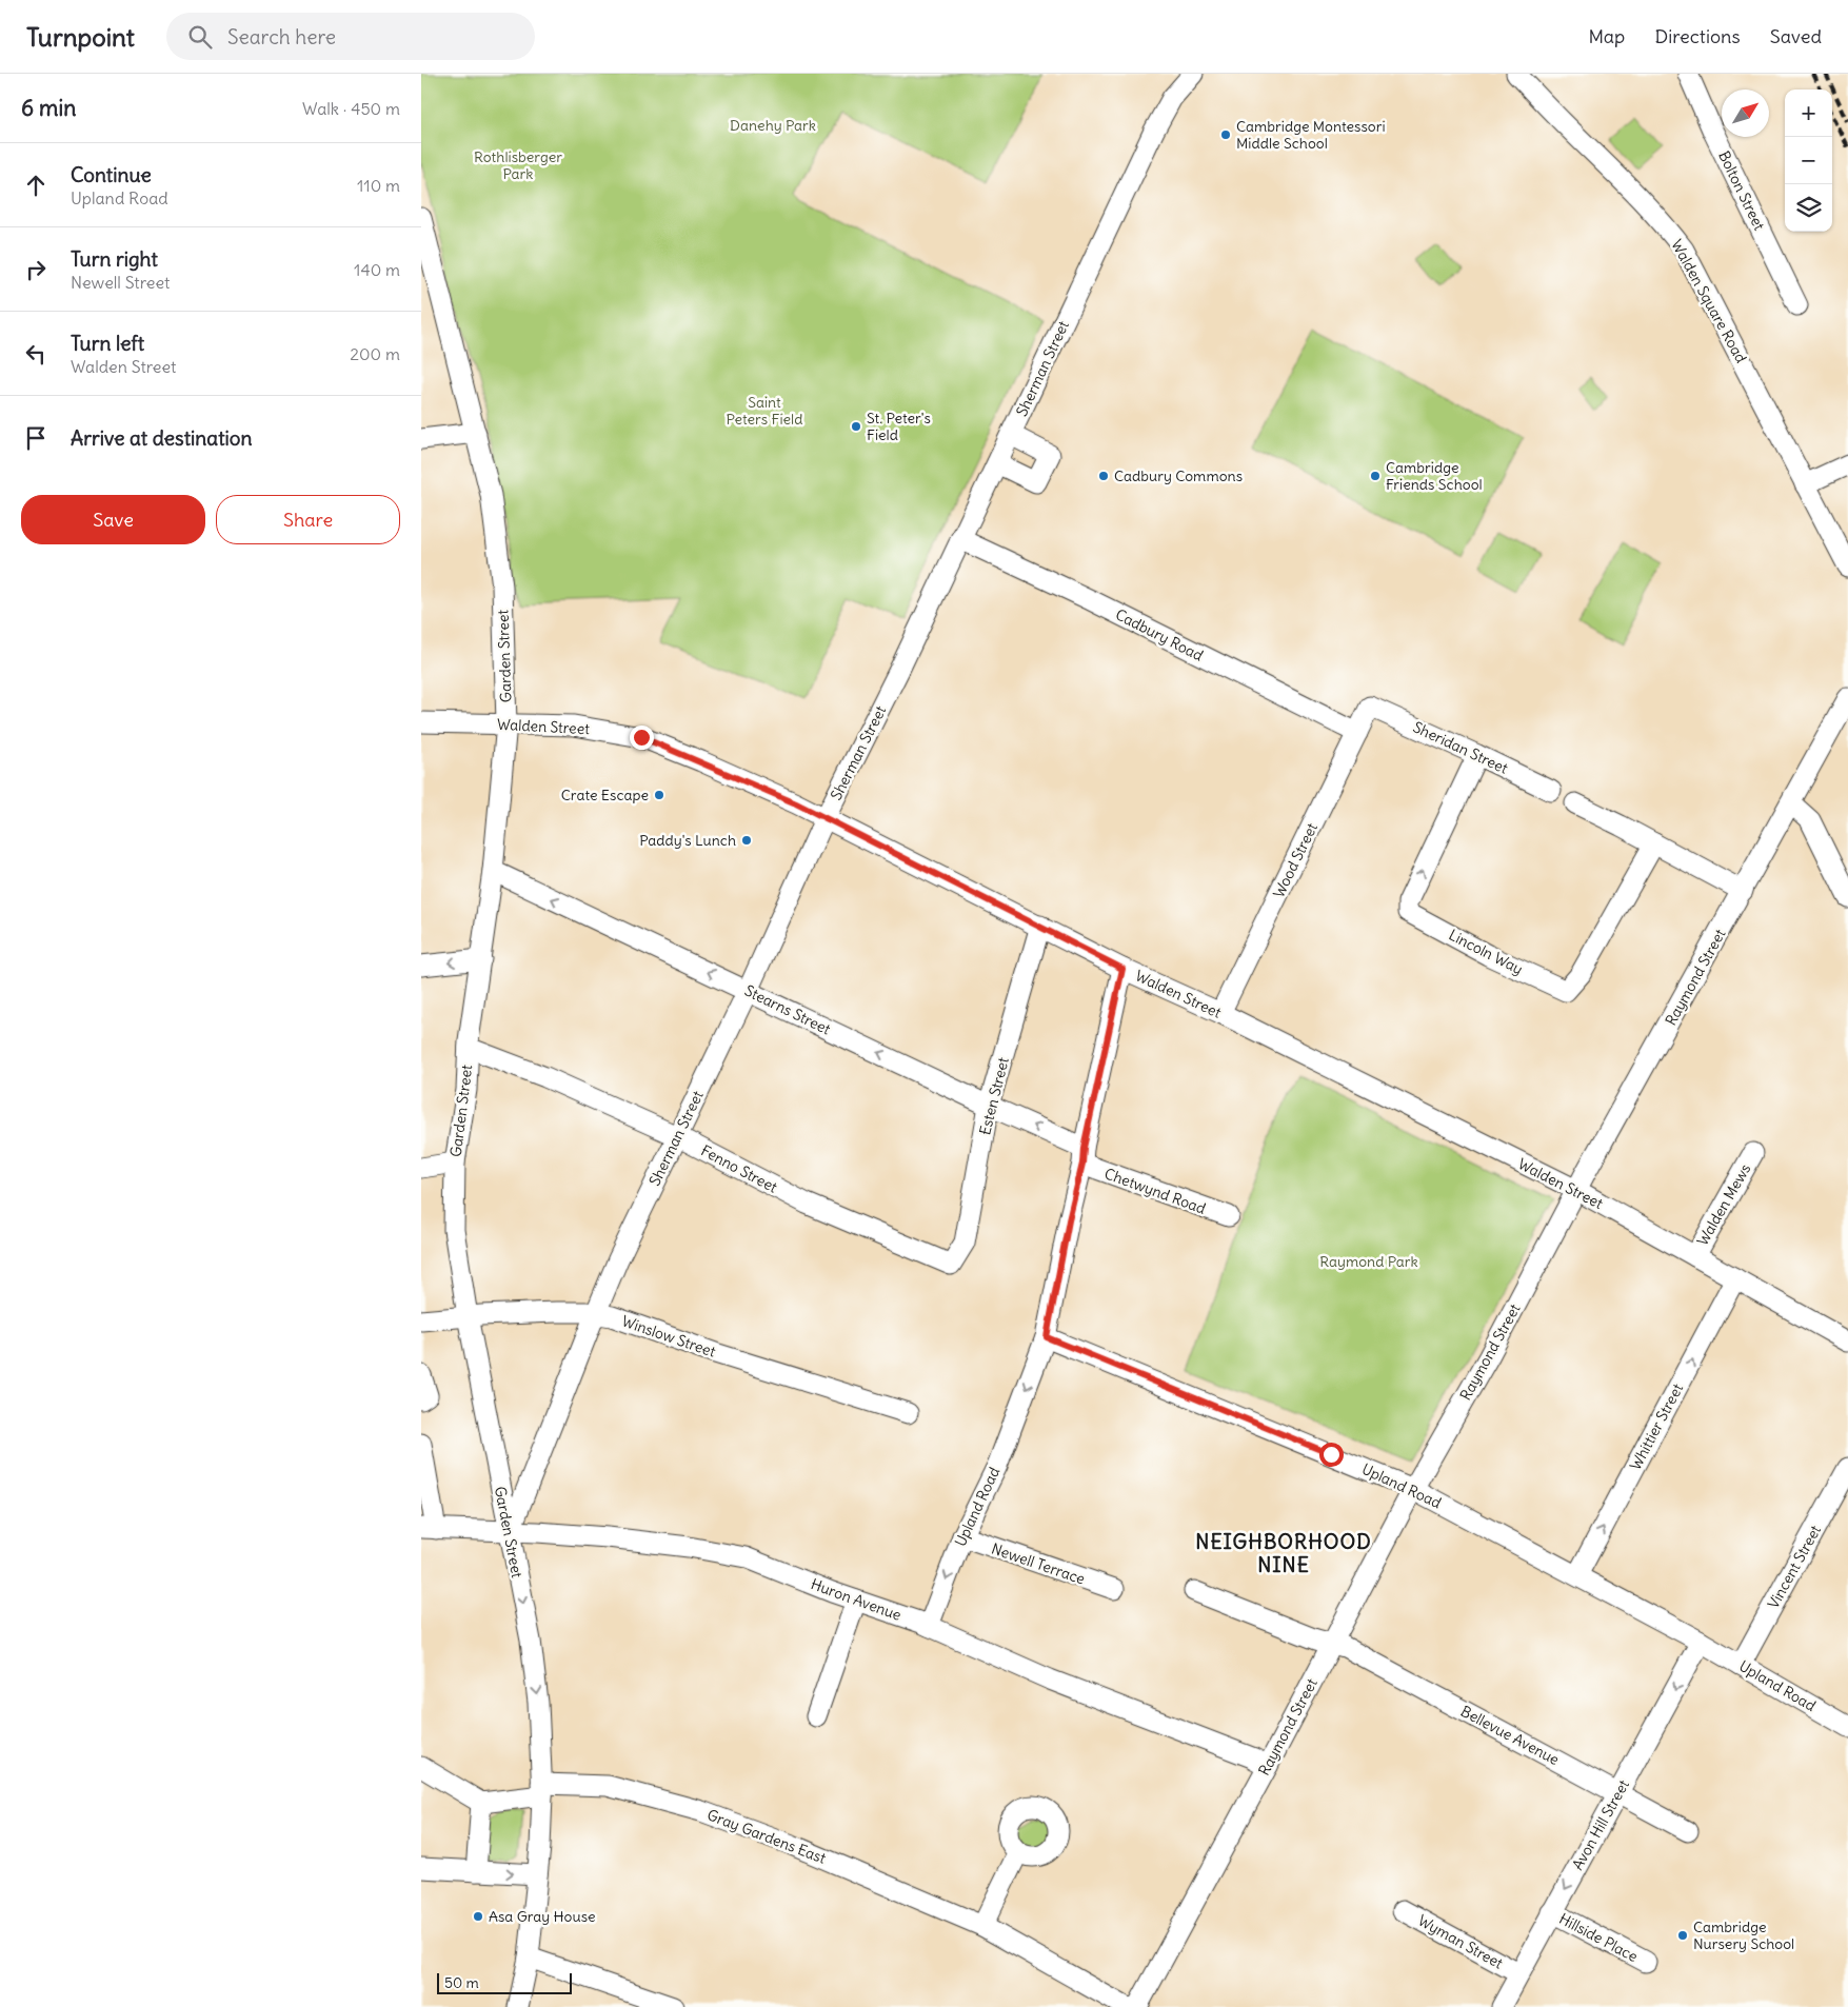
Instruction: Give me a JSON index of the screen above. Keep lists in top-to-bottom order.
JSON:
{
  "streets": {
    "street": [
      "Bolton Street",
      "Walden Square Road",
      "Sherman Street",
      "Cadbury Road",
      "Garden Street",
      "Walden Street",
      "Sheridan Street",
      "Wood Street",
      "Lincoln Way",
      "Raymond Street",
      "Stearns Street",
      "Esten Street",
      "Fenno Street",
      "Chetwynd Road",
      "Walden Mews",
      "Winslow Street",
      "Whittier Street",
      "Upland Road",
      "Newell Terrace",
      "Vincent Street",
      "Huron Avenue",
      "Bellevue Avenue",
      "Avon Hill Street",
      "Gray Gardens East",
      "Hillside Place",
      "Wyman Street"
    ]
  },
  "crossings": [
    ["Sherman Street", "Cadbury Road"],
    ["Sherman Street", "Garden Street"],
    ["Sherman Street", "Walden Street"],
    ["Sherman Street", "Stearns Street"],
    ["Sherman Street", "Fenno Street"],
    ["Sherman Street", "Winslow Street"],
    ["Sherman Street", "Huron Avenue"],
    ["Cadbury Road", "Wood Street"],
    ["Garden Street", "Walden Street"],
    ["Garden Street", "Stearns Street"],
    ["Garden Street", "Fenno Street"],
    ["Garden Street", "Winslow Street"],
    ["Garden Street", "Huron Avenue"],
    ["Garden Street", "Gray Gardens East"],
    ["Walden Street", "Wood Street"],
    ["Walden Street", "Raymond Street"],
    ["Walden Street", "Esten Street"],
    ["Walden Street", "Walden Mews"],
    ["Walden Street", "Whittier Street"],
    ["Sheridan Street", "Wood Street"],
    ["Sheridan Street", "Lincoln Way"],
    ["Raymond Street", "Upland Road"],
    ["Raymond Street", "Huron Avenue"],
    ["Raymond Street", "Bellevue Avenue"],
    ["Stearns Street", "Esten Street"],
    ["Stearns Street", "Chetwynd Road"],
    ["Esten Street", "Fenno Street"],
    ["Whittier Street", "Upland Road"],
    ["Upland Road", "Newell Terrace"],
    ["Upland Road", "Vincent Street"],
    ["Upland Road", "Huron Avenue"],
    ["Upland Road", "Avon Hill Street"],
    ["Bellevue Avenue", "Avon Hill Street"],
    ["Avon Hill Street", "Hillside Place"],
    ["Avon Hill Street", "Wyman Street"]
  ],
  "one_way": ["Stearns Street", "Whittier Street", "Avon Hill Street"],
  "districts": ["NEIGHBORHOOD NINE"],
  "parks": [
    "Danehy Park",
    "Rothlisberger Park",
    "Saint Peters Field",
    "Raymond Park"
  ],
  "places": [
    "Cambridge Montessori Middle School",
    "St. Peter's Field",
    "Cadbury Commons",
    "Cambridge Friends School",
    "Crate Escape",
    "Paddy's Lunch",
    "Asa Gray House",
    "Cambridge Nursery School"
  ],
  "scale_bar": "50 m",
  "north": "top right",
  "page": {
    "header": "Turnpoint",
    "search": "Search here",
    "nav": ["Map", "Directions", "Saved"],
    "heading": ["6 min", "Walk · 450 m"],
    "map_buttons": ["+", "−"],
    "list": [
      ["Continue", "Upland Road", "110 m"],
      ["Turn right", "Newell Street", "140 m"],
      ["Turn left", "Walden Street", "200 m"],
      "Arrive at destination"
    ],
    "buttons": ["Save", "Share"],
    "scale": "50 m"
  }
}
